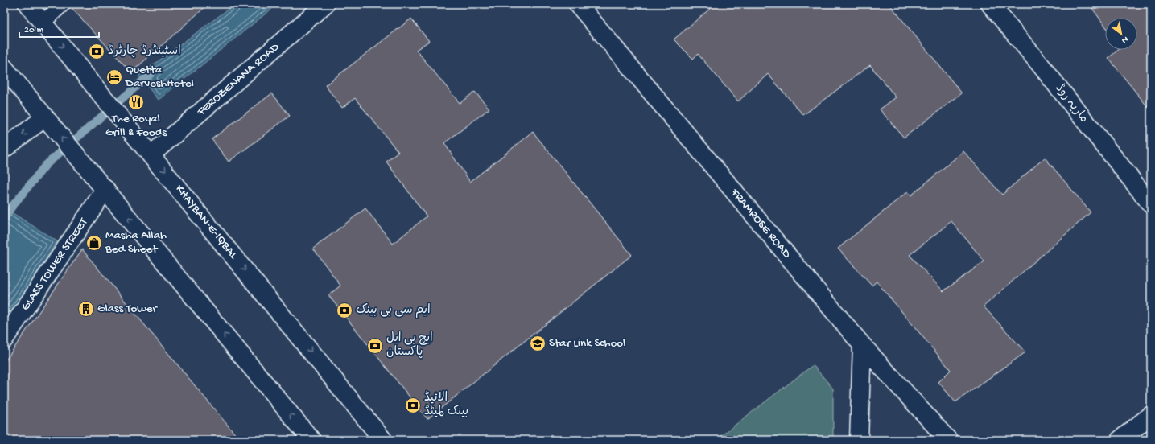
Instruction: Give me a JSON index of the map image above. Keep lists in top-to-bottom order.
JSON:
{
  "streets": {
    "street": [
      "FEROZENANA ROAD",
      "ماریہ روڈ",
      "KHAYBAN-E-IQBAL",
      "FRAMROSE ROAD",
      "GLASS TOWER STREET"
    ]
  },
  "crossings": [
    ["FEROZENANA ROAD", "KHAYBAN-E-IQBAL"]
  ],
  "places": {
    "bank": [
      "اسٹینڈرڈ چارٹرڈ",
      "ایم سی بی بینک",
      "ایچ بی ایل پاکستان",
      "الائیڈ بینک لمیٹڈ"
    ],
    "hotel": ["Quetta DarveshHotel"],
    "restaurant": ["The Royal Grill & Foods"],
    "shop": ["Masha Allah Bed Sheet"],
    "building": ["Glass Tower"],
    "school or university": ["Star Link School"]
  },
  "scale_bar": "20 m",
  "north": "bottom right"
}
